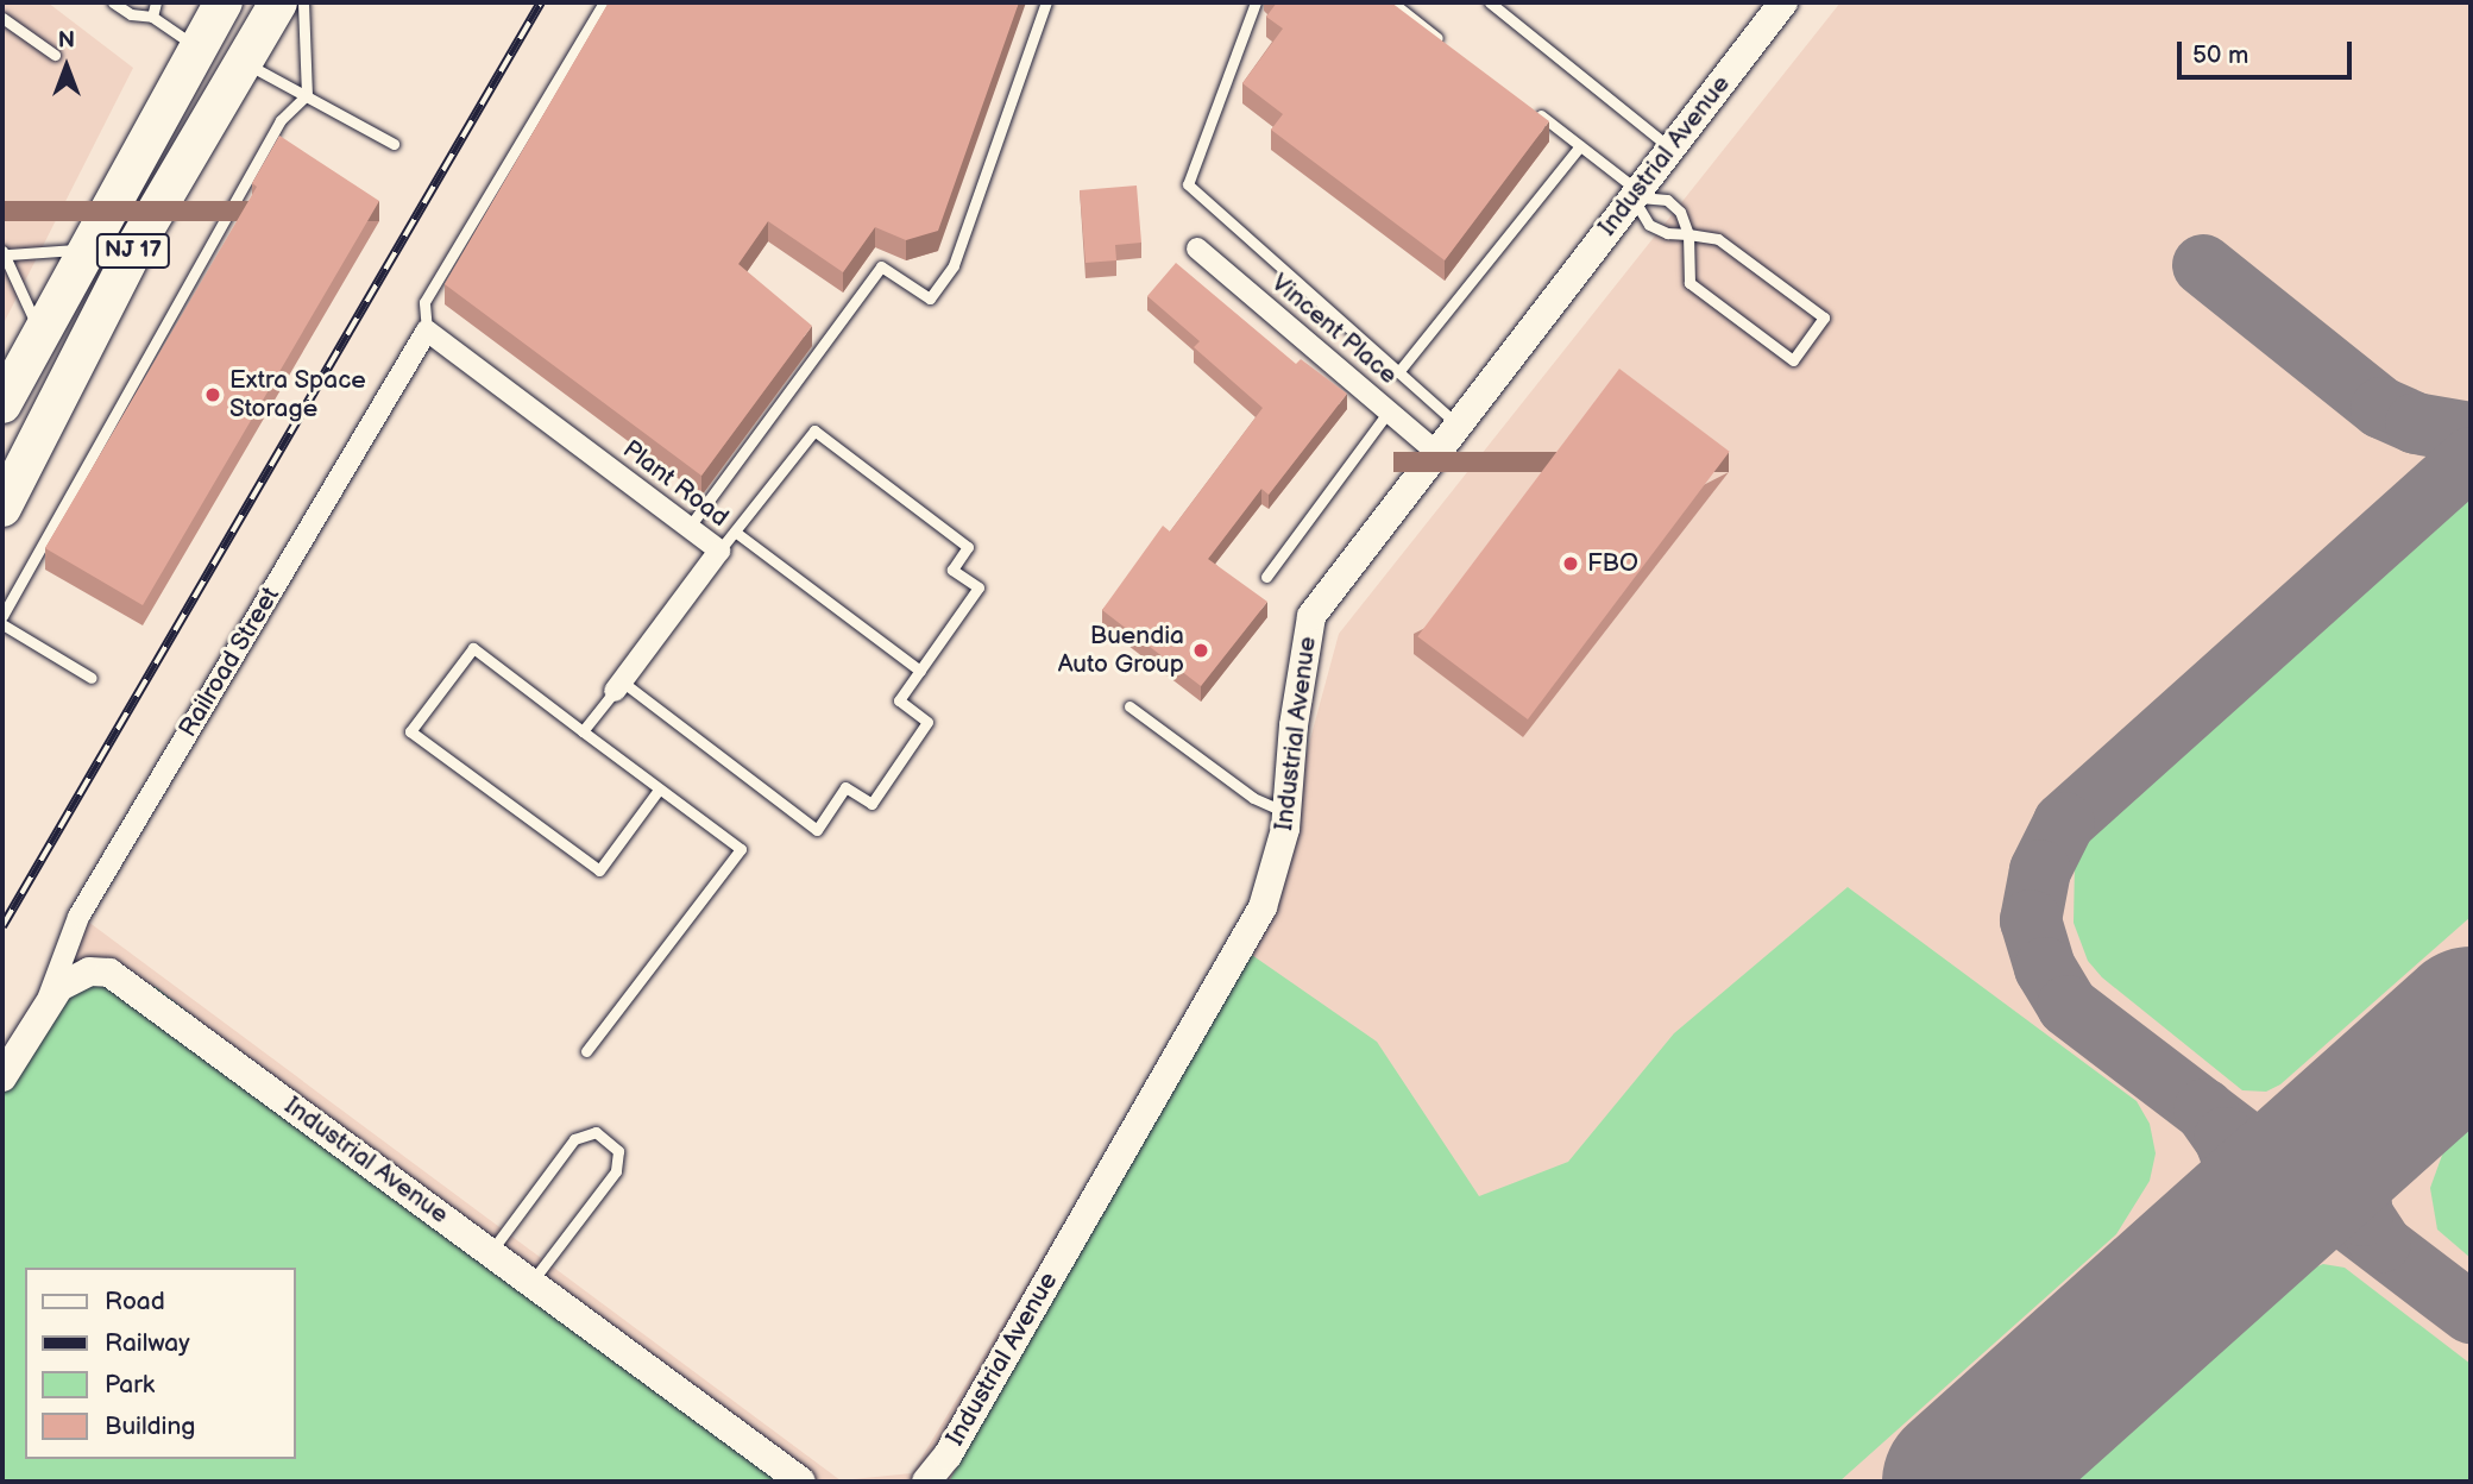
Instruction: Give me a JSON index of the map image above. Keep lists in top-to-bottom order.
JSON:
{
  "streets": {
    "highway": ["NJ 17"],
    "street": [
      "Industrial Avenue",
      "Vincent Place",
      "Plant Road",
      "Railroad Street"
    ]
  },
  "crossings": [
    ["Industrial Avenue", "Vincent Place"],
    ["Industrial Avenue", "Railroad Street"],
    ["Plant Road", "Railroad Street"]
  ],
  "places": ["Extra Space Storage", "FBO", "Buendia Auto Group"],
  "legend": [
    "Road",
    "Railway",
    "Park",
    "Building"
  ],
  "scale_bar": "50 m",
  "north": "top"
}
